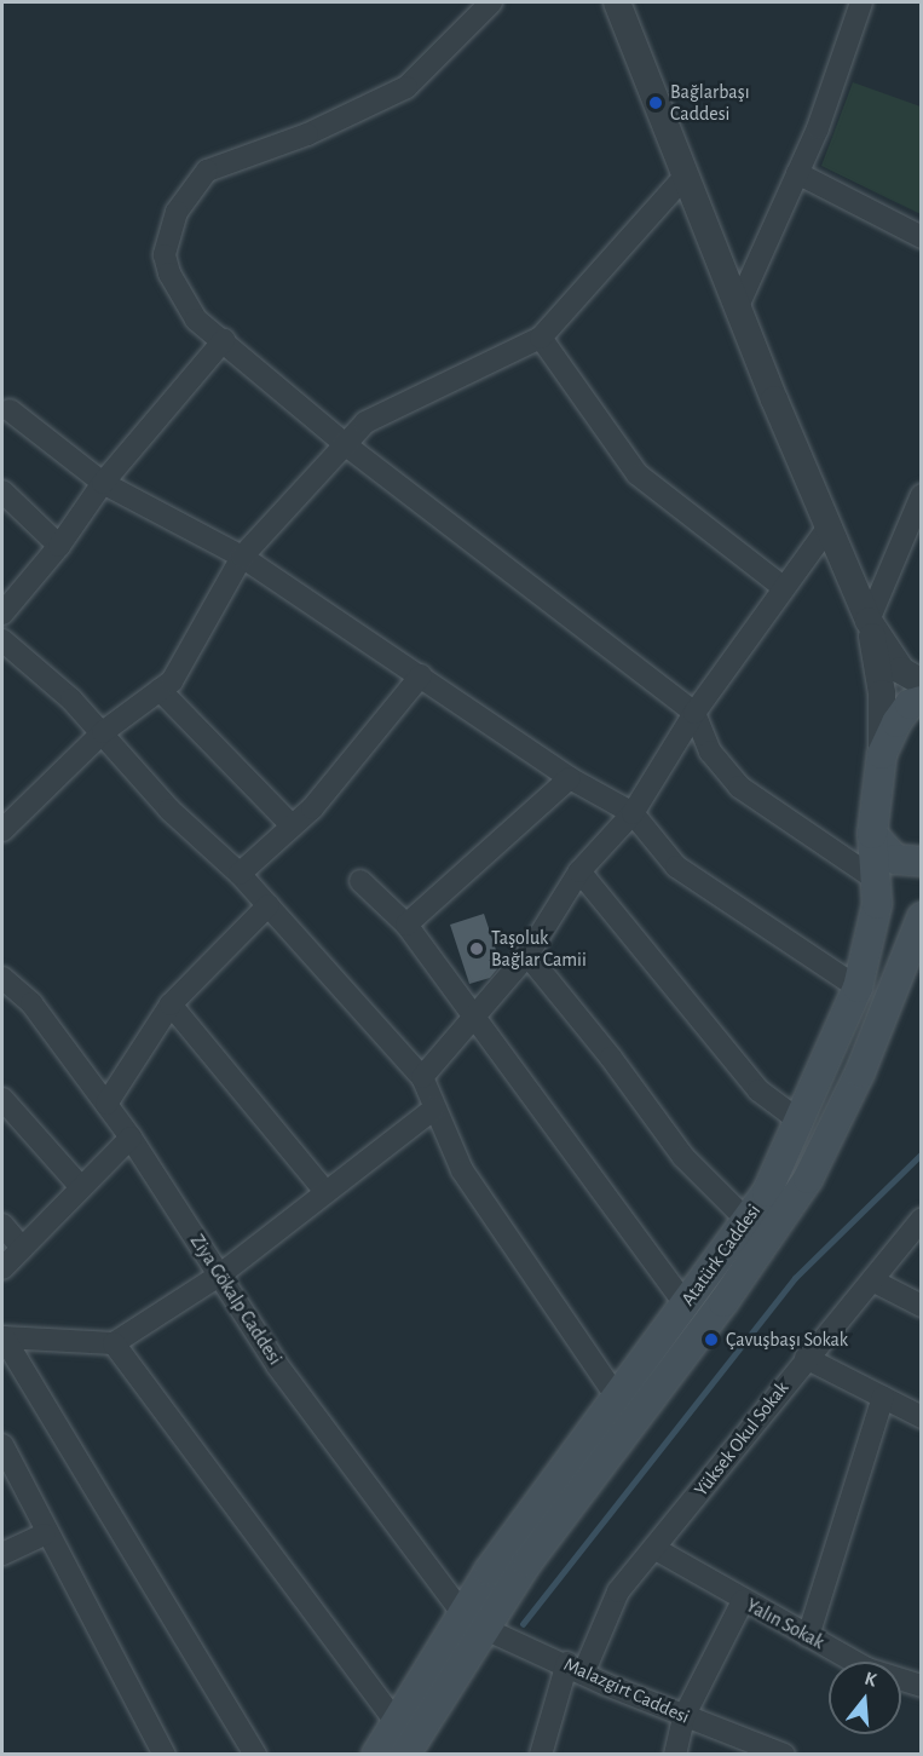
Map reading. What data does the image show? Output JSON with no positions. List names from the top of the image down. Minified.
{"streets":{"main road":["Atatürk Caddesi"],"street":["Ziya Gökalp Caddesi","Yüksek Okul Sokak","Yalın Sokak","Malazgirt Caddesi"]},"crossings":[["Atatürk Caddesi","Ziya Gökalp Caddesi"],["Atatürk Caddesi","Malazgirt Caddesi"],["Ziya Gökalp Caddesi","Malazgirt Caddesi"],["Yüksek Okul Sokak","Yalın Sokak"],["Yüksek Okul Sokak","Malazgirt Caddesi"]],"places":["Bağlarbaşı Caddesi","Taşoluk Bağlar Camii","Çavuşbaşı Sokak"],"north":"top"}
